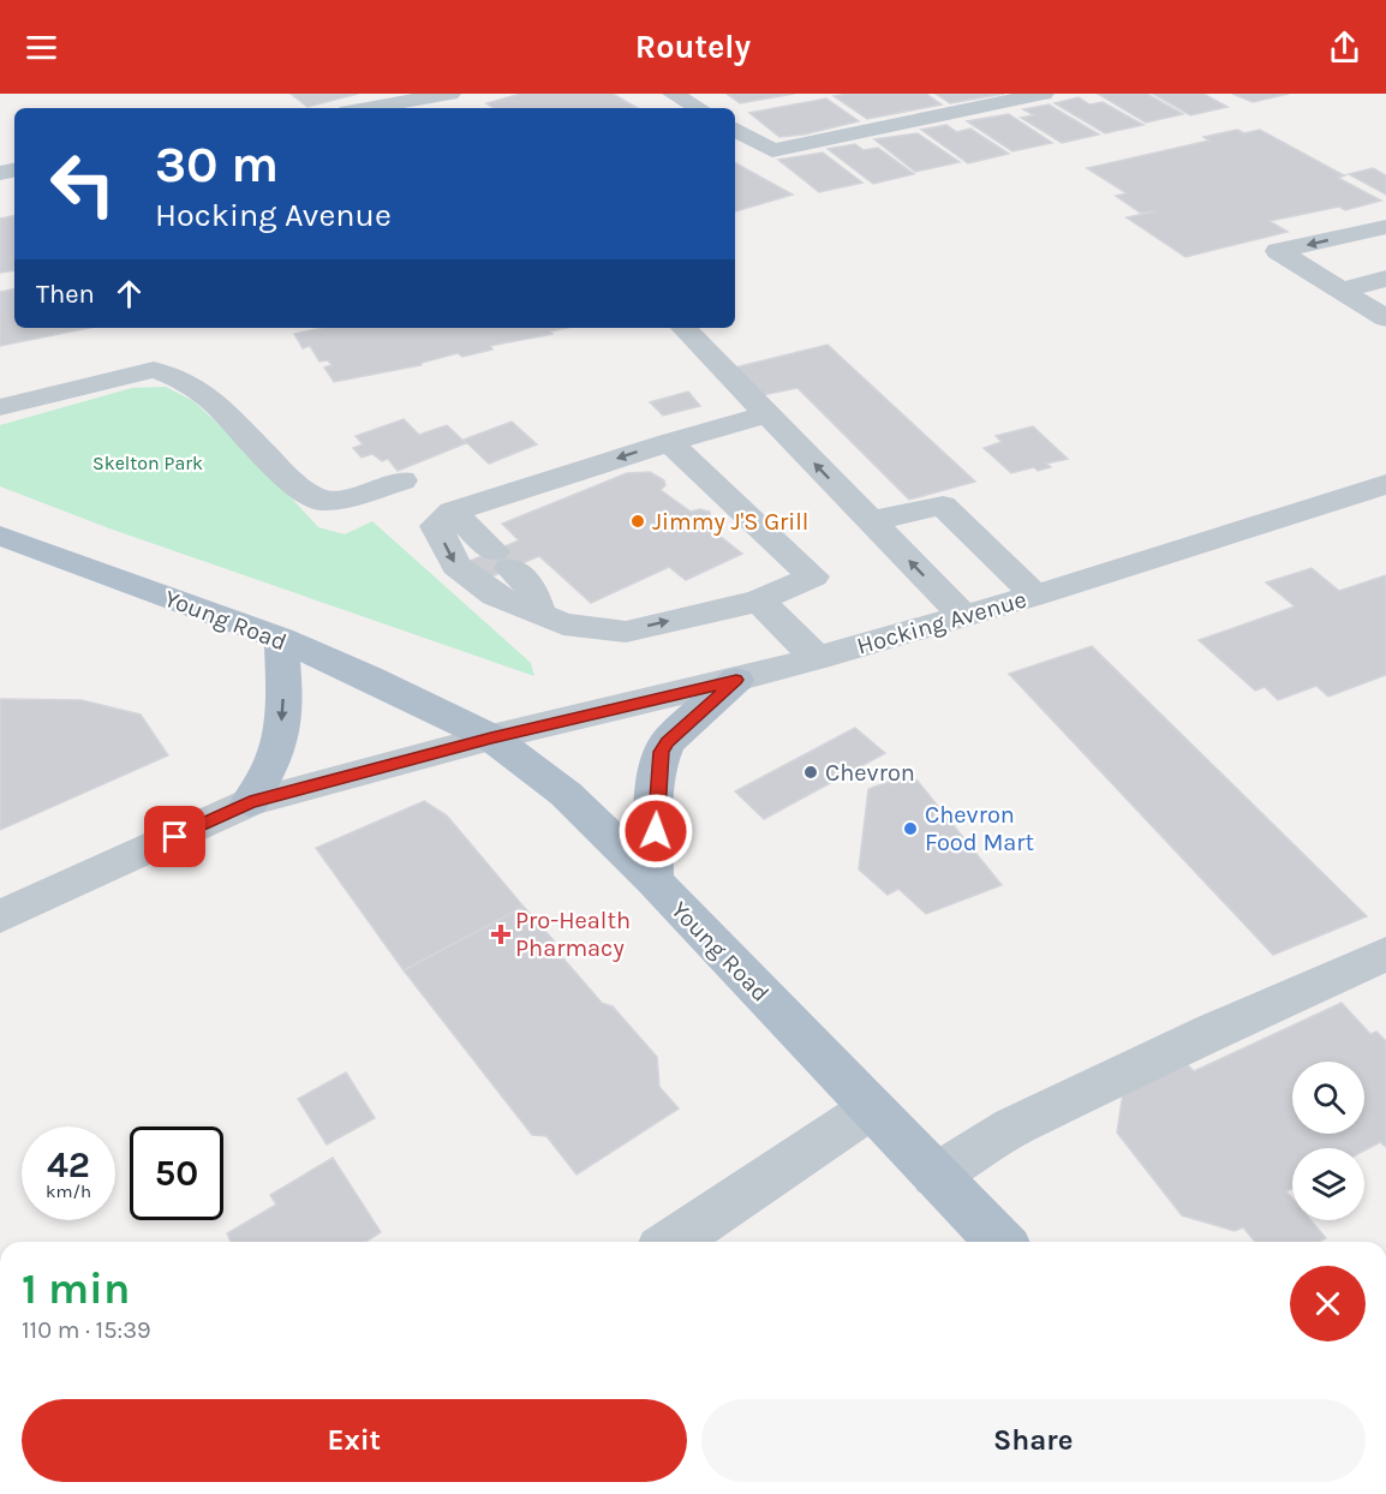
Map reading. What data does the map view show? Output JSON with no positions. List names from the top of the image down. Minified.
{"streets":{"main road":["Young Road"],"street":["Hocking Avenue"]},"crossings":[["Young Road","Hocking Avenue"]],"parks":["Skelton Park"],"places":{"other":["Jimmy J'S Grill","Chevron","Chevron Food Mart"],"health":["Pro-Health Pharmacy"]},"page":{"header":"Routely","turn":["30 m","Hocking Avenue"],"then":"Then","speed":"42 km/h","limit":"50","heading":["1 min","110 m · 15:39"],"buttons":["Exit","Share"]}}
